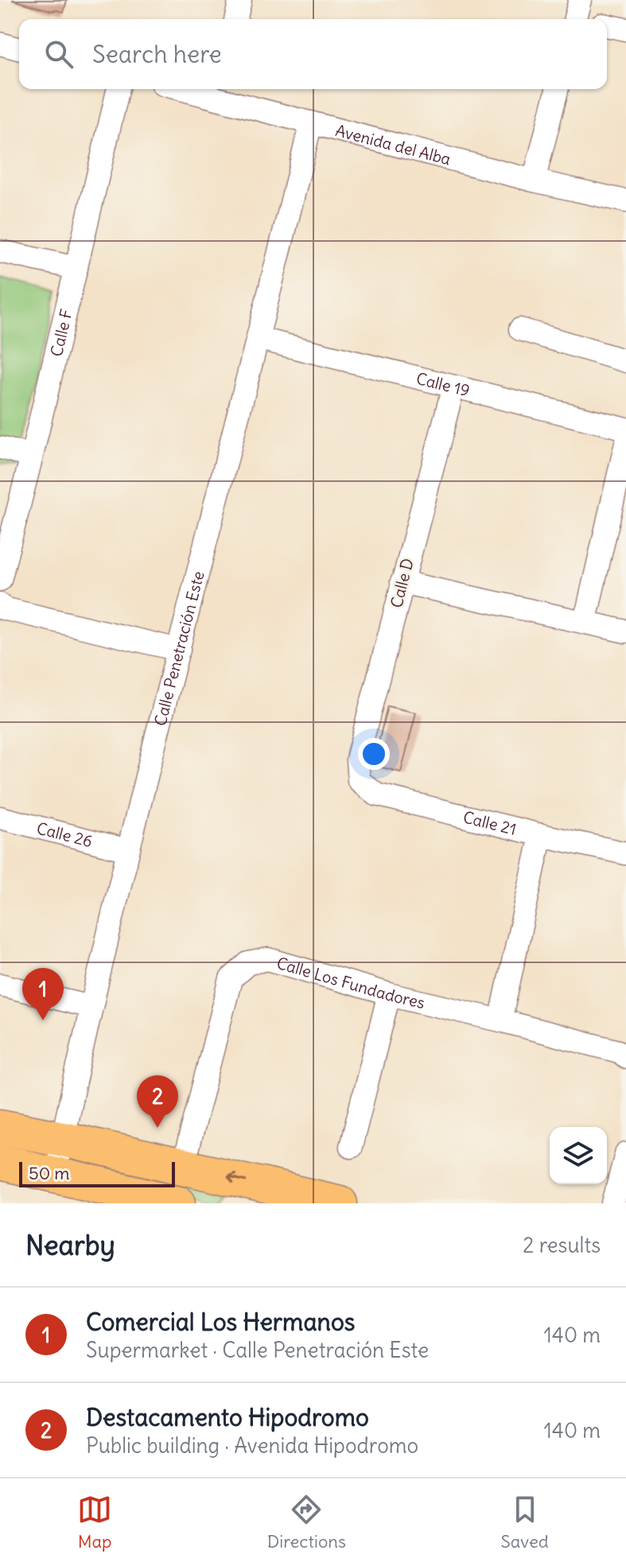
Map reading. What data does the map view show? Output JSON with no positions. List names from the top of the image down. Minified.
{"streets":{"street":["Avenida del Alba","Calle F","Calle 19","Calle D","Calle Penetración Este","Calle 21","Calle 26","Calle Los Fundadores"]},"crossings":[["Avenida del Alba","Calle Penetración Este"],["Calle 19","Calle D"],["Calle 19","Calle Penetración Este"],["Calle D","Calle 21"],["Calle Penetración Este","Calle 26"]],"scale_bar":"50 m","page":{"search":"Search here","pins":["1","2"],"scale":"50 m","heading":["Nearby","2 results"],"list":[{"mark":"1","name":"Comercial Los Hermanos","note":"Supermarket · Calle Penetración Este","value":"140 m"},{"mark":"2","name":"Destacamento Hipodromo","note":"Public building · Avenida Hipodromo","value":"140 m"}],"nav":["Map","Directions","Saved"]}}
